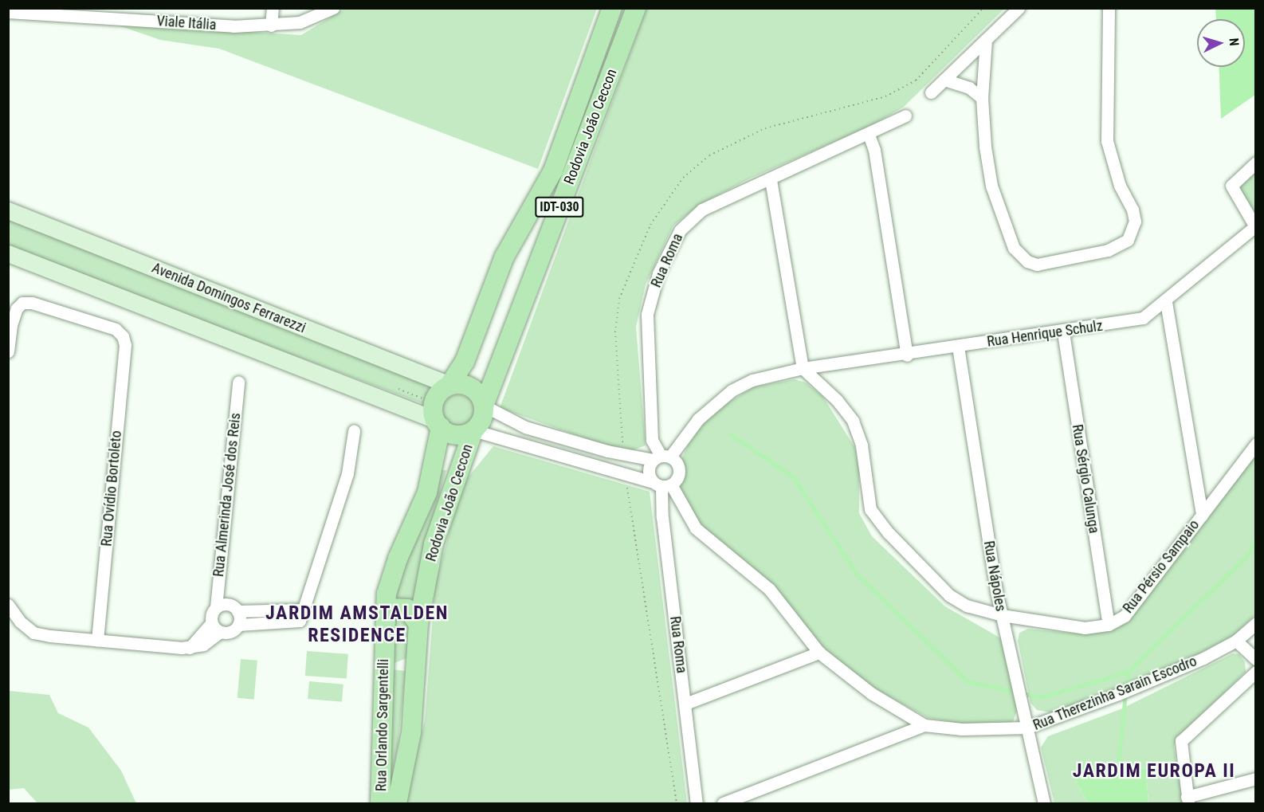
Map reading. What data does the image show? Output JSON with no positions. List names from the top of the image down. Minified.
{"streets":{"main road":["Rodovia João Ceccon","IDT-030","Avenida Domingos Ferrarezzi","Rua Orlando Sargentelli"],"street":["Viale Itália","Rua Roma","Rua Henrique Schulz","Rua Sérgio Calunga","Rua Ovídio Bortoleto","Rua Almerinda José dos Reis","Rua Pérsio Sampaio","Rua Nápoles","Rua Therezinha Sarain Escodro"]},"crossings":[["Rodovia João Ceccon","Avenida Domingos Ferrarezzi"],["Rodovia João Ceccon","Rua Orlando Sargentelli"],["Rua Roma","Rua Therezinha Sarain Escodro"],["Avenida Domingos Ferrarezzi","Rua Orlando Sargentelli"],["Rua Henrique Schulz","Rua Sérgio Calunga"],["Rua Henrique Schulz","Rua Pérsio Sampaio"],["Rua Henrique Schulz","Rua Nápoles"],["Rua Sérgio Calunga","Rua Pérsio Sampaio"],["Rua Pérsio Sampaio","Rua Nápoles"],["Rua Nápoles","Rua Therezinha Sarain Escodro"]],"districts":["JARDIM AMSTALDEN RESIDENCE","JARDIM EUROPA II"],"north":"right"}
